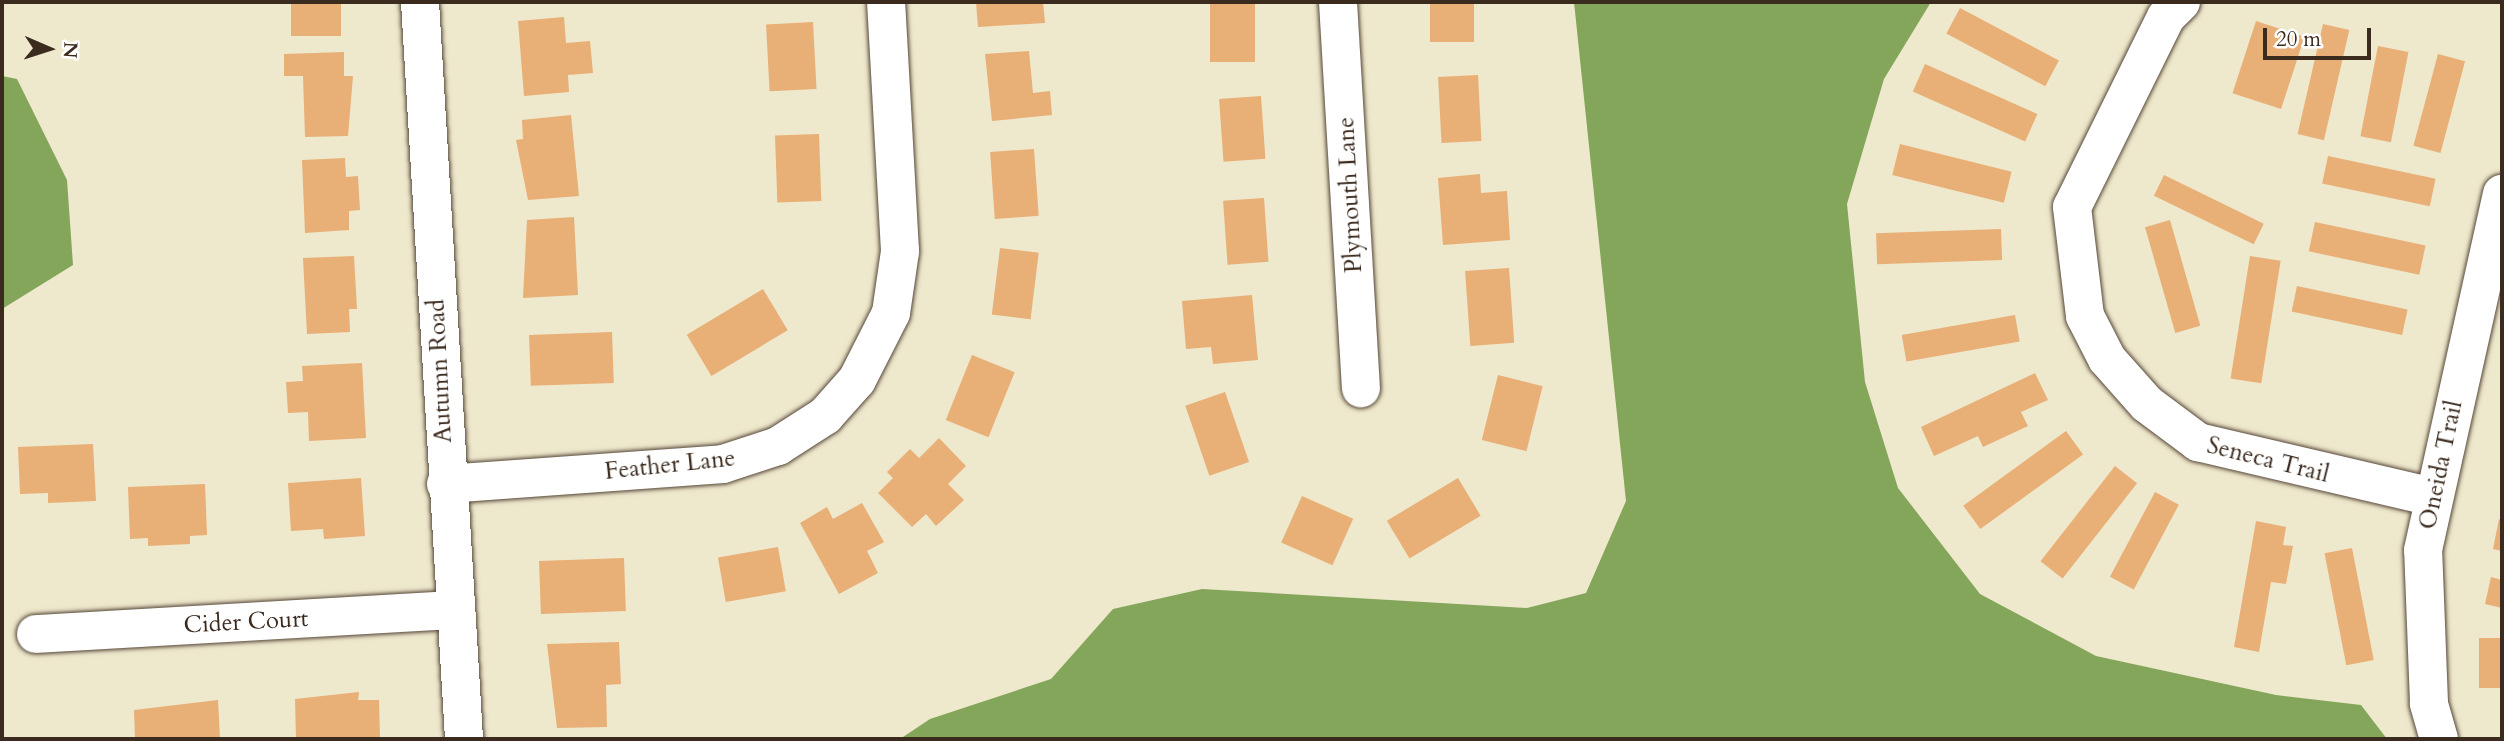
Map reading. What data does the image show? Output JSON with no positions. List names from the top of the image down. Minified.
{"streets":{"street":["Plymouth Lane","Autumn Road","Seneca Trail","Feather Lane","Oneida Trail","Cider Court"]},"crossings":[["Autumn Road","Feather Lane"],["Autumn Road","Cider Court"],["Seneca Trail","Oneida Trail"]],"scale_bar":"20 m","north":"right"}
